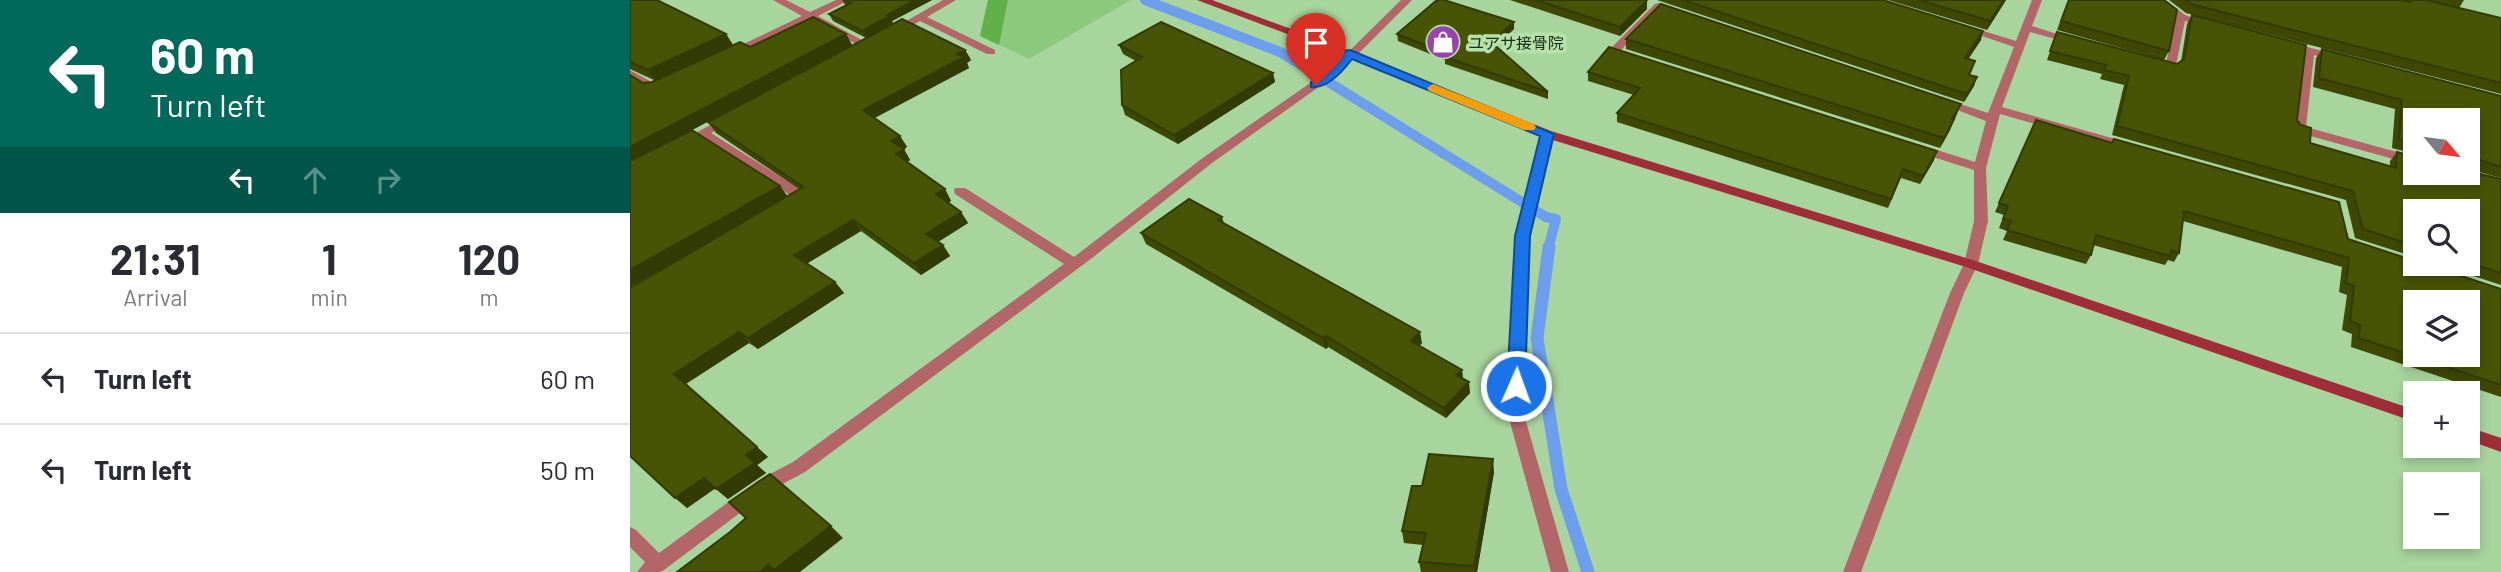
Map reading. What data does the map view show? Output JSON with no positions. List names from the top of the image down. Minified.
{"places":{"shop":["ユアサ接骨院"]},"north":"bottom right","page":{"turn":["60 m","Turn left"],"map_buttons":["+","−"],"eta":["21:31","Arrival","1","min","120","m"],"list":[{"name":"Turn left","value":"60 m"},{"name":"Turn left","value":"50 m"}]}}
